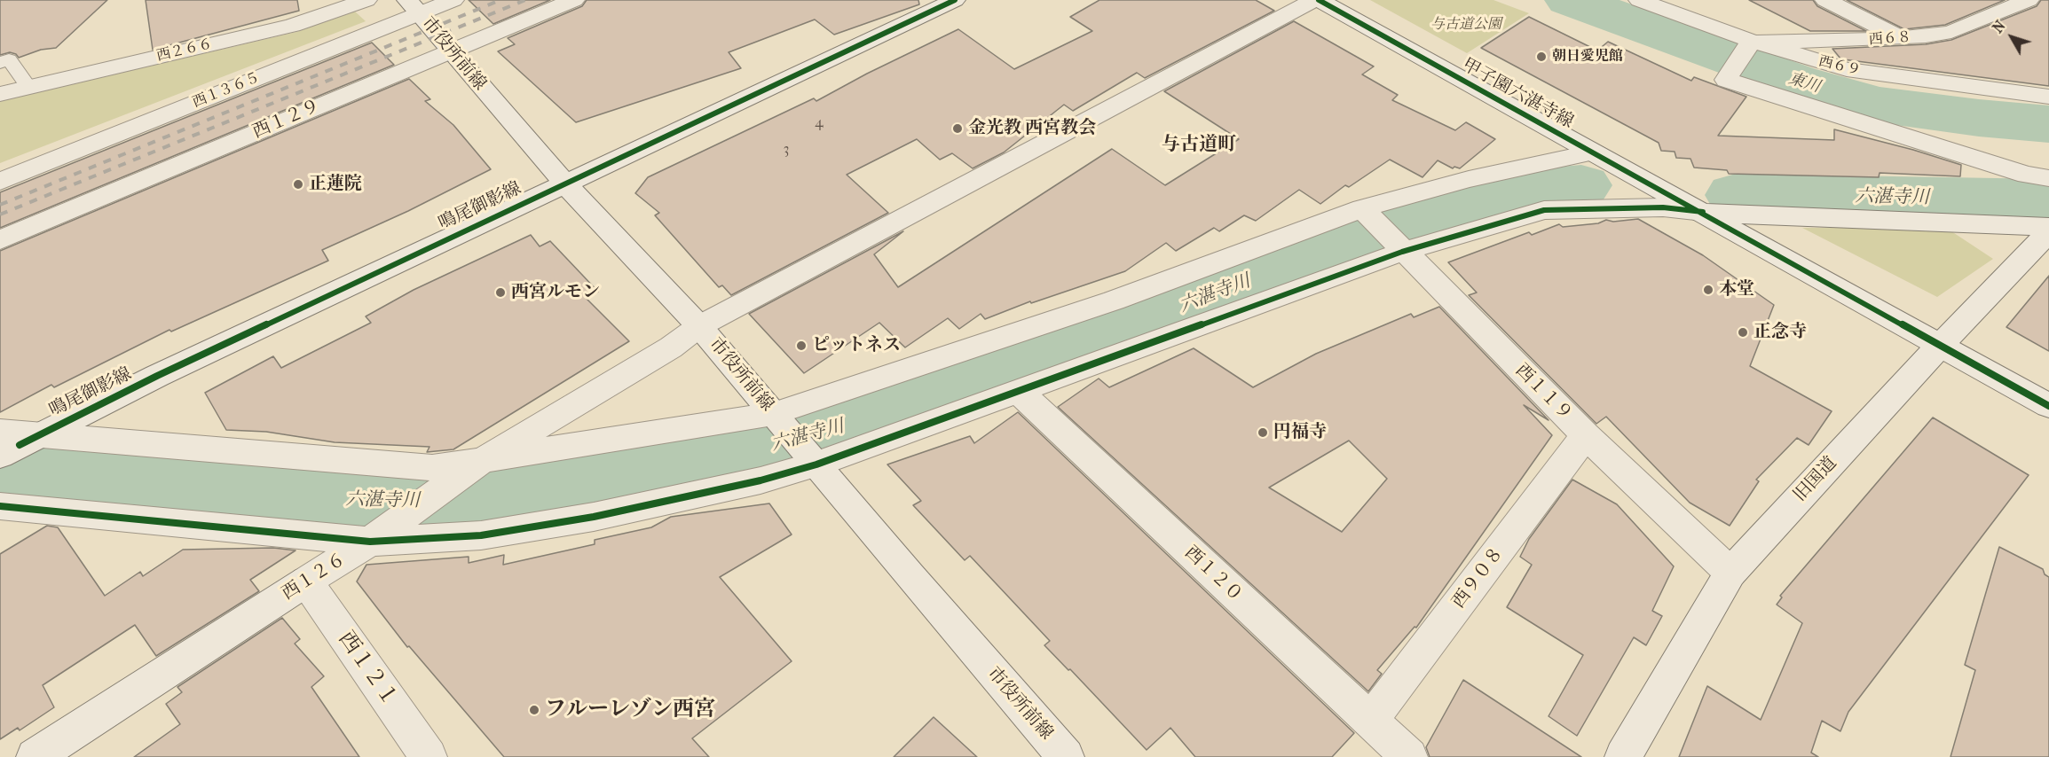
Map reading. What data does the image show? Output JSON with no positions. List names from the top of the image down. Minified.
{"streets":{"street":["西６８","西２６６","市役所前線","西６９","西１３６５","甲子園六湛寺線","西１２９","鳴尾御影線","西１１９","旧国道","西１２０","西１２６","西９０８","西１２１"]},"crossings":[["西６８","西６９"],["市役所前線","西１３６５"],["市役所前線","西１２９"],["市役所前線","鳴尾御影線"],["市役所前線","西１２６"],["西１１９","旧国道"],["西１１９","西９０８"],["西１２０","西９０８"],["西１２６","西１２１"]],"districts":["与古道町"],"water":["東川","六湛寺川"],"parks":["与古道公園"],"places":["朝日愛児館","金光教 西宮教会","正蓮院","本堂","西宮ルモン","正念寺","ピットネス","円福寺","フルーレゾン西宮"],"house_numbers":["4","3"],"north":"top left"}
